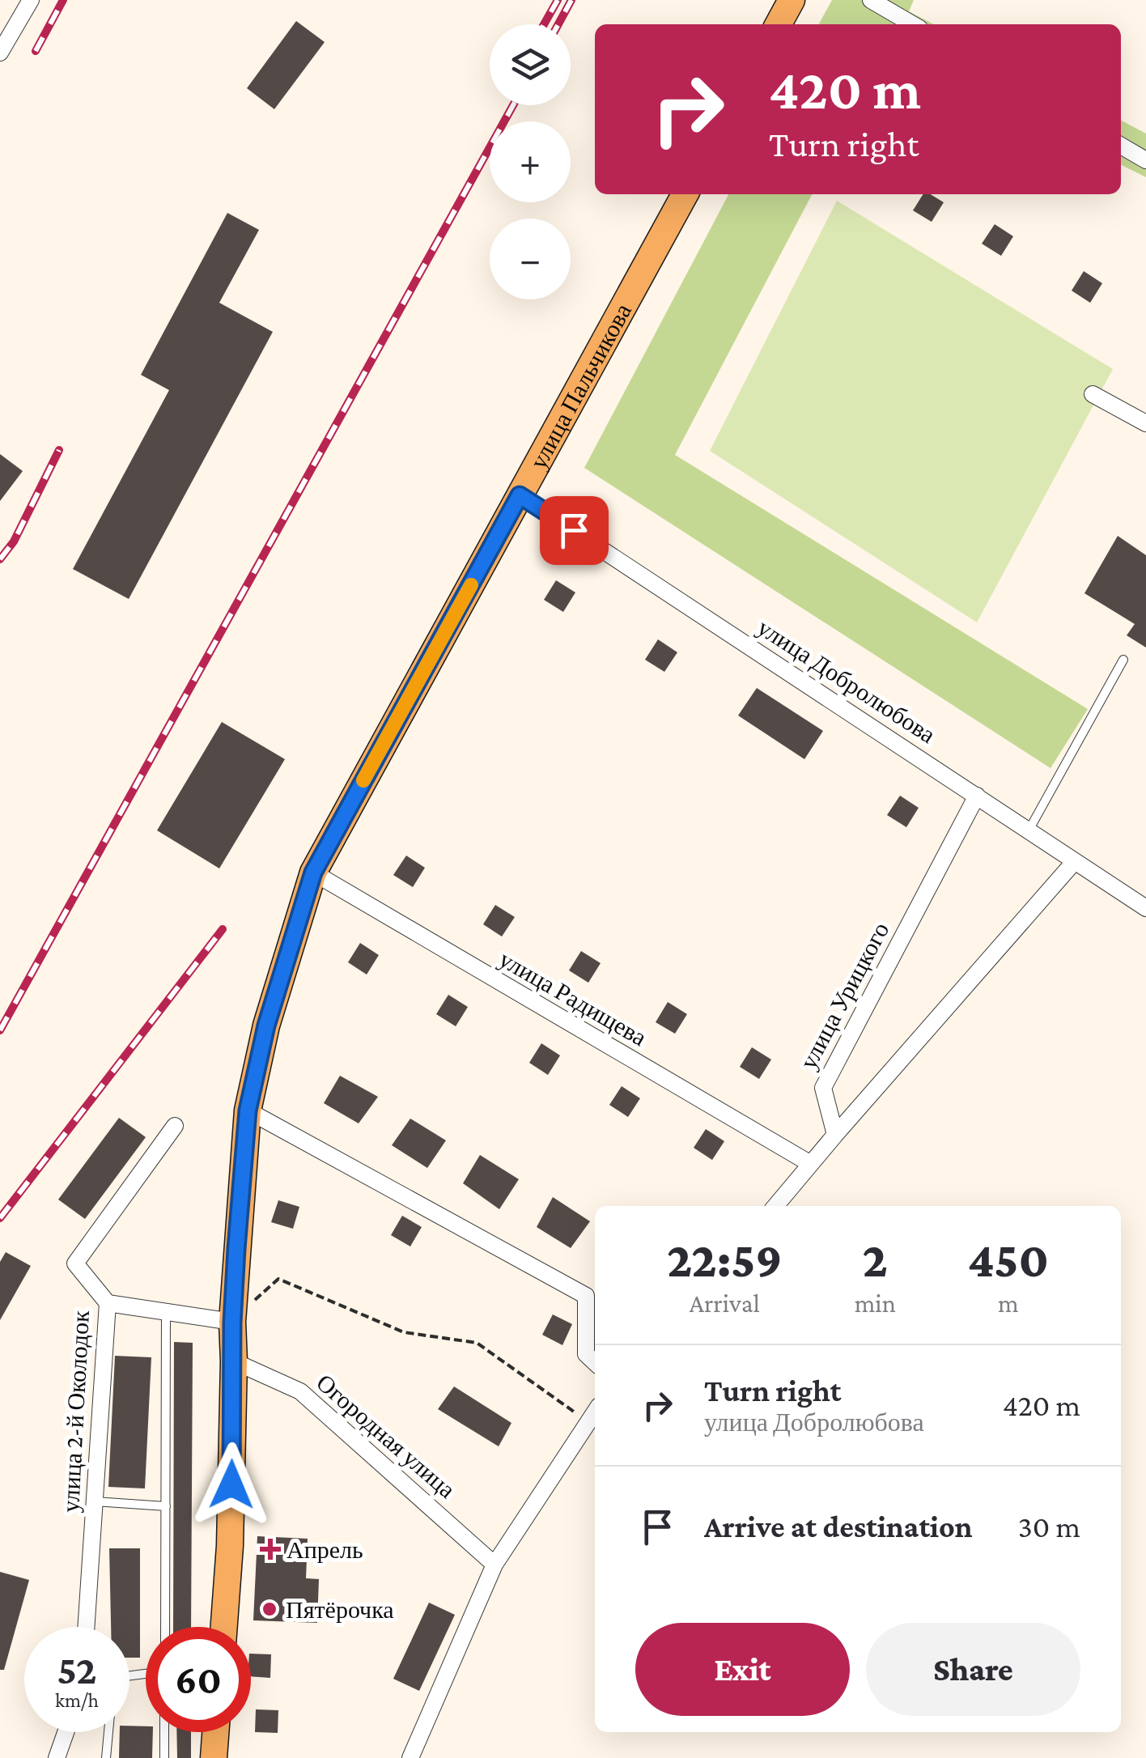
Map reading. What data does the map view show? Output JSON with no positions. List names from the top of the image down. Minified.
{"streets":{"main road":["улица Пальчикова"],"street":["улица Добролюбова","улица Урицкого","улица Радищева","улица 2-й Околодок","Огородная улица"]},"crossings":[["улица Пальчикова","улица Добролюбова"],["улица Пальчикова","улица Радищева"],["улица Пальчикова","Огородная улица"],["улица Добролюбова","улица Урицкого"]],"places":{"health":["Апрель"],"other":["Пятёрочка"]},"page":{"map_buttons":["+","−"],"turn":["420 m","Turn right"],"eta":["22:59","Arrival","2","min","450","m"],"list":[{"name":"Turn right","note":"улица Добролюбова","value":"420 m"},{"name":"Arrive at destination","value":"30 m"}],"buttons":["Exit","Share"],"speed":"52 km/h","limit":"60"}}
